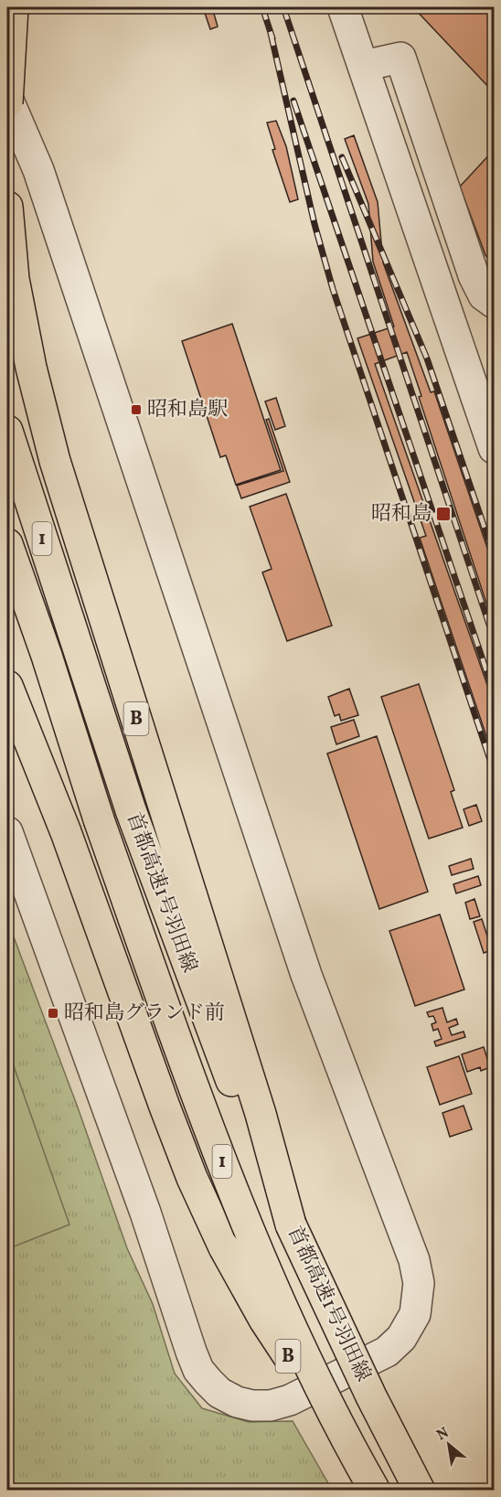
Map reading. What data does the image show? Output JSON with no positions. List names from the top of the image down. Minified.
{"streets":{"highway":["1","B","首都高速1号羽田線"]},"crossings":[["B","首都高速1号羽田線"]],"places":{"transit":["昭和島駅","昭和島","昭和島グランド前"]},"north":"top left"}
